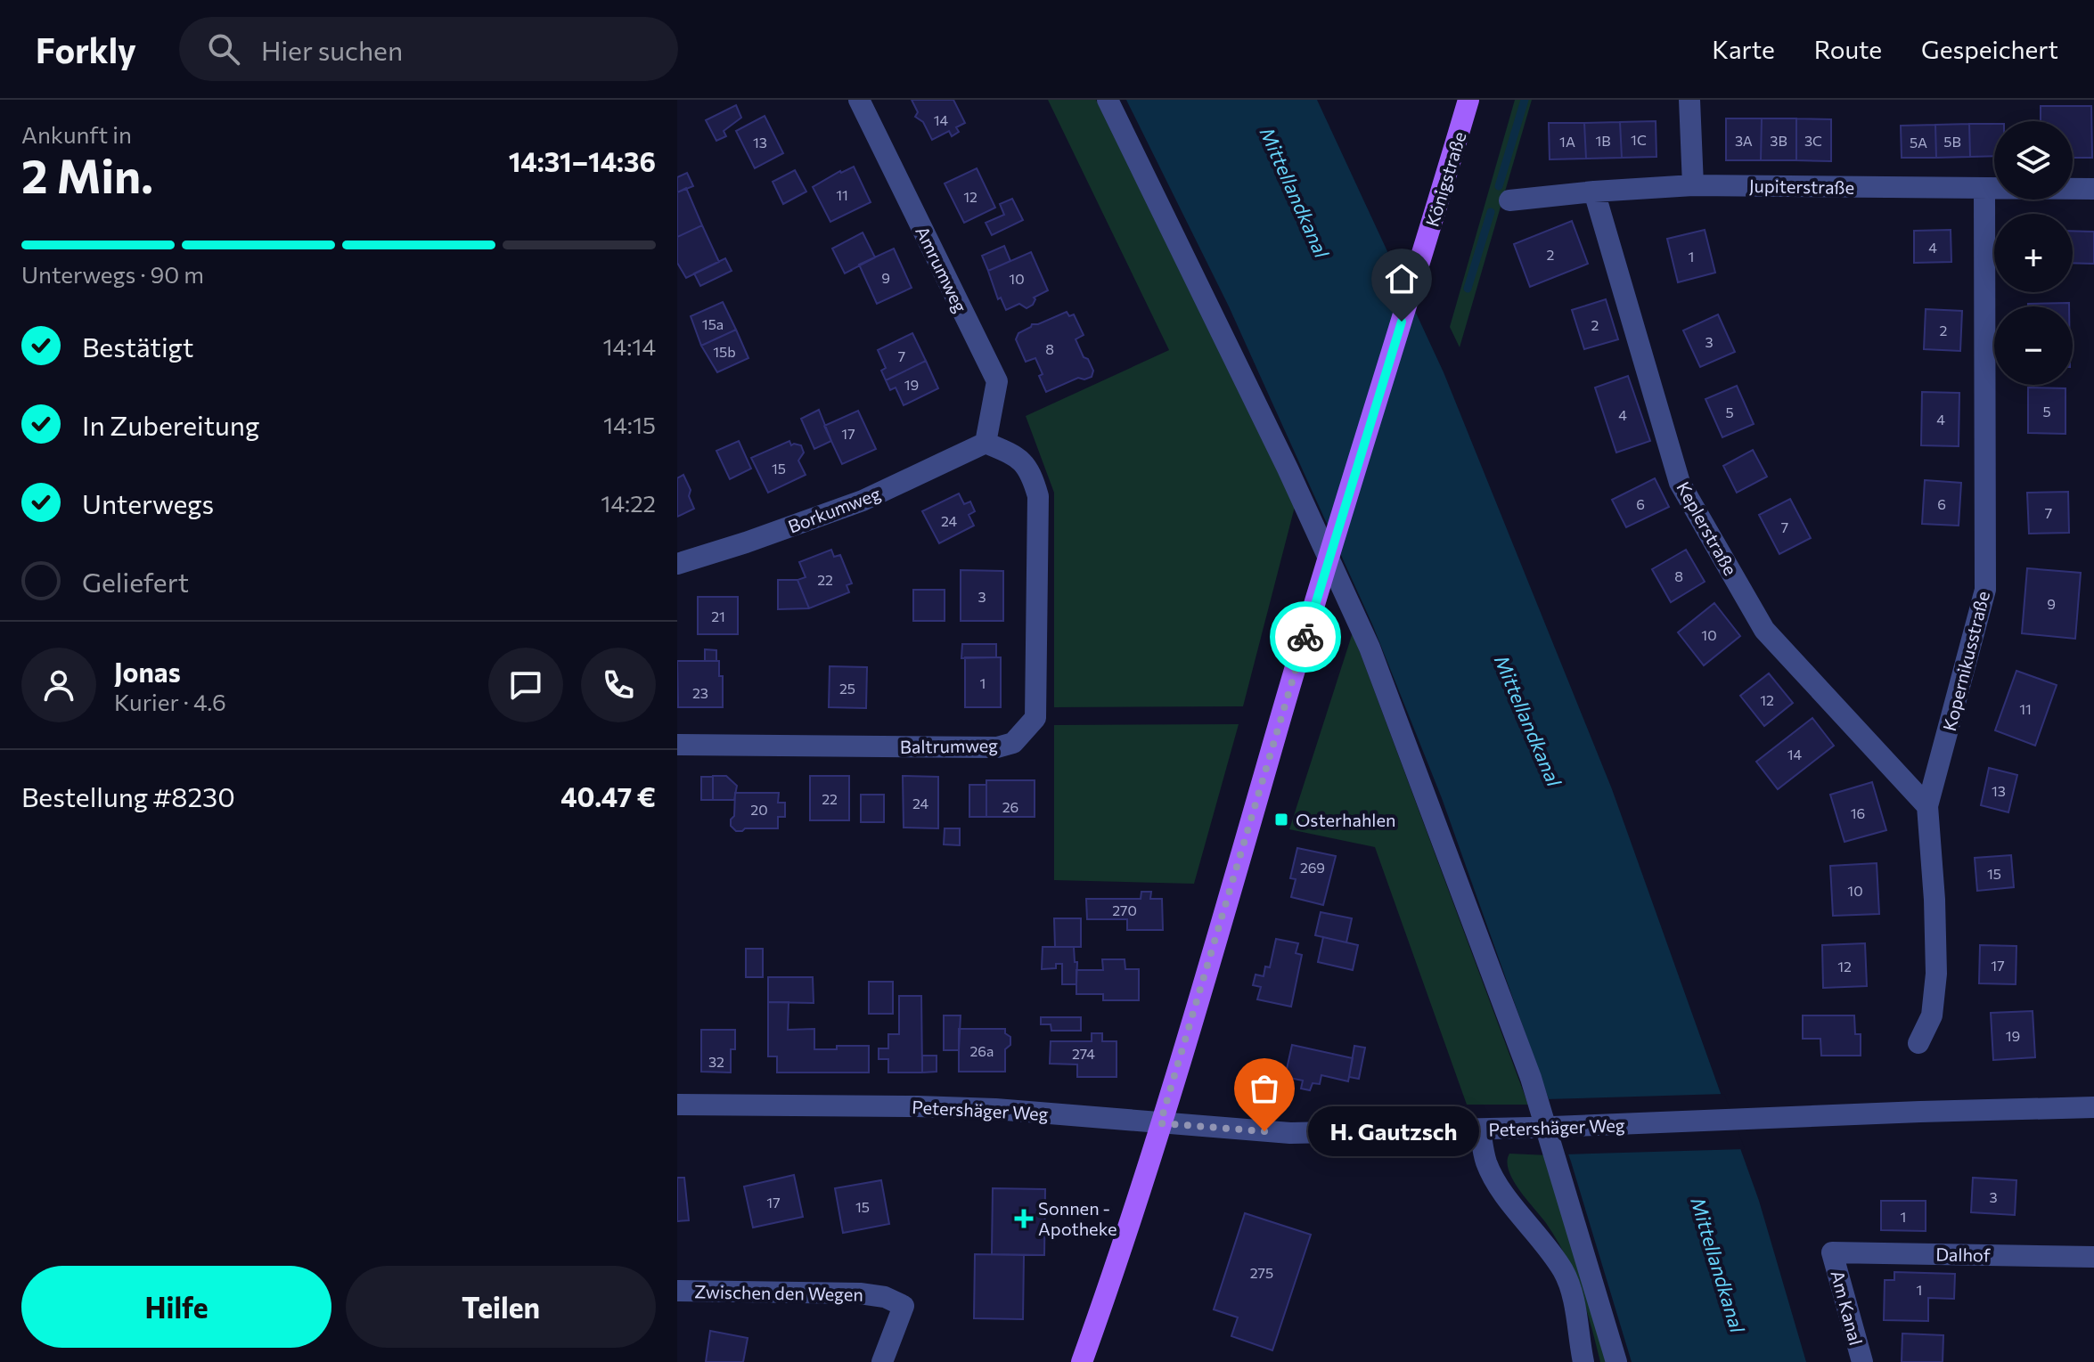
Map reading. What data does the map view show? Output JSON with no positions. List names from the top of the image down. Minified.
{"streets":{"main road":["Königstraße"],"street":["Jupiterstraße","Amrumweg","Borkumweg","Keplerstraße","Kopernikusstraße","Baltrumweg","Petershäger Weg","Dalhof","Zwischen den Wegen","Am Kanal"]},"crossings":[["Königstraße","Petershäger Weg"],["Jupiterstraße","Keplerstraße"],["Jupiterstraße","Kopernikusstraße"],["Amrumweg","Borkumweg"],["Amrumweg","Baltrumweg"],["Borkumweg","Baltrumweg"],["Keplerstraße","Kopernikusstraße"],["Dalhof","Am Kanal"]],"water":["Mittellandkanal"],"places":{"transit":["Osterhahlen"],"other":["H. Gautzsch"],"health":["Sonnen - Apotheke"]},"house_numbers":["14","1C","1B","3A","3B","3C","1A","5B","13","5A","11","12","4","2","1","9","10","15a","2","2","3","8","15b","7","19","5","5","4","4","17","15","6","6","7","24","7","8","22","3","9","21","10","1","25","23","12","11","14","13","22","24","26","20","16","269","15","10","270","17","12","19","26a","274","32","3","17","15","1","275","1"],"page":{"header":"Forkly","search":"Hier suchen","nav":["Karte","Route","Gespeichert"],"heading":["2 Min.","Ankunft in","14:31–14:36"],"panel":["Jonas","Kurier · 4.6","Bestellung #8230","40.47 €"],"map_buttons":["+","−"],"bar":"Unterwegs · 90 m","list":[["Bestätigt","14:14"],["In Zubereitung","14:15"],["Unterwegs","14:22"],"Geliefert"],"bubble":"H. Gautzsch","buttons":["Hilfe","Teilen"]}}
